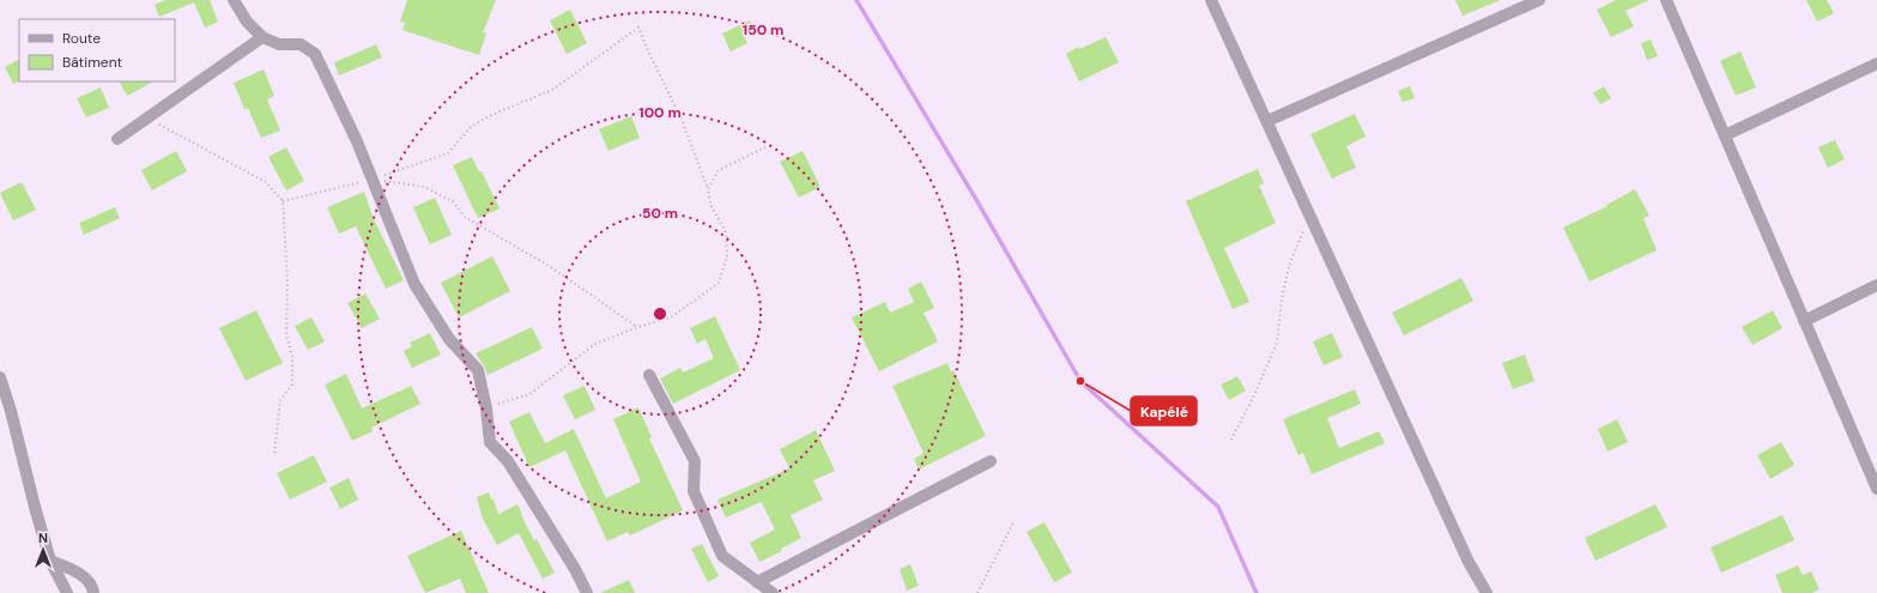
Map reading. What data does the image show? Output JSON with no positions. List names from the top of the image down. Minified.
{"places":["Kapélé"],"legend":["Route","Bâtiment"],"north":"top","rings":["150 m","100 m","50 m"]}
